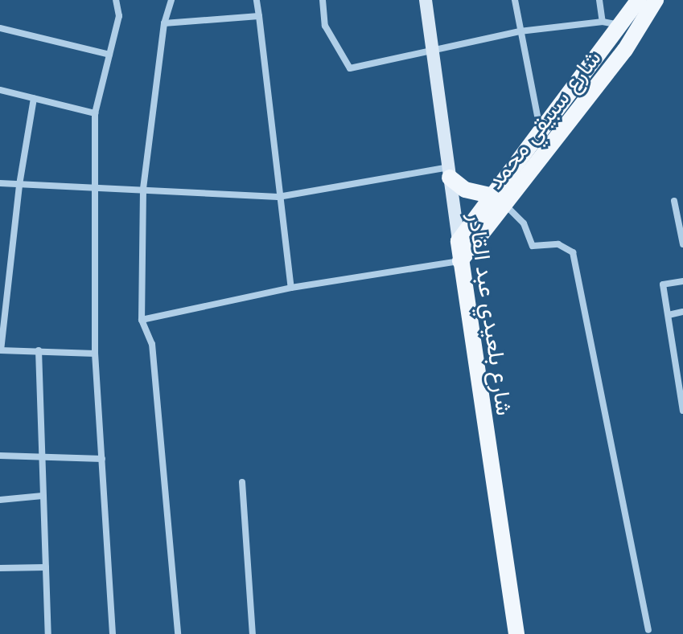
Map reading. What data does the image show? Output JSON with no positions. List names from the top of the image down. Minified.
{"streets":{"main road":["شارع سبيقي محمد","شارع بلعيدي عبد القادر"]},"crossings":[["شارع سبيقي محمد","شارع بلعيدي عبد القادر"]]}
